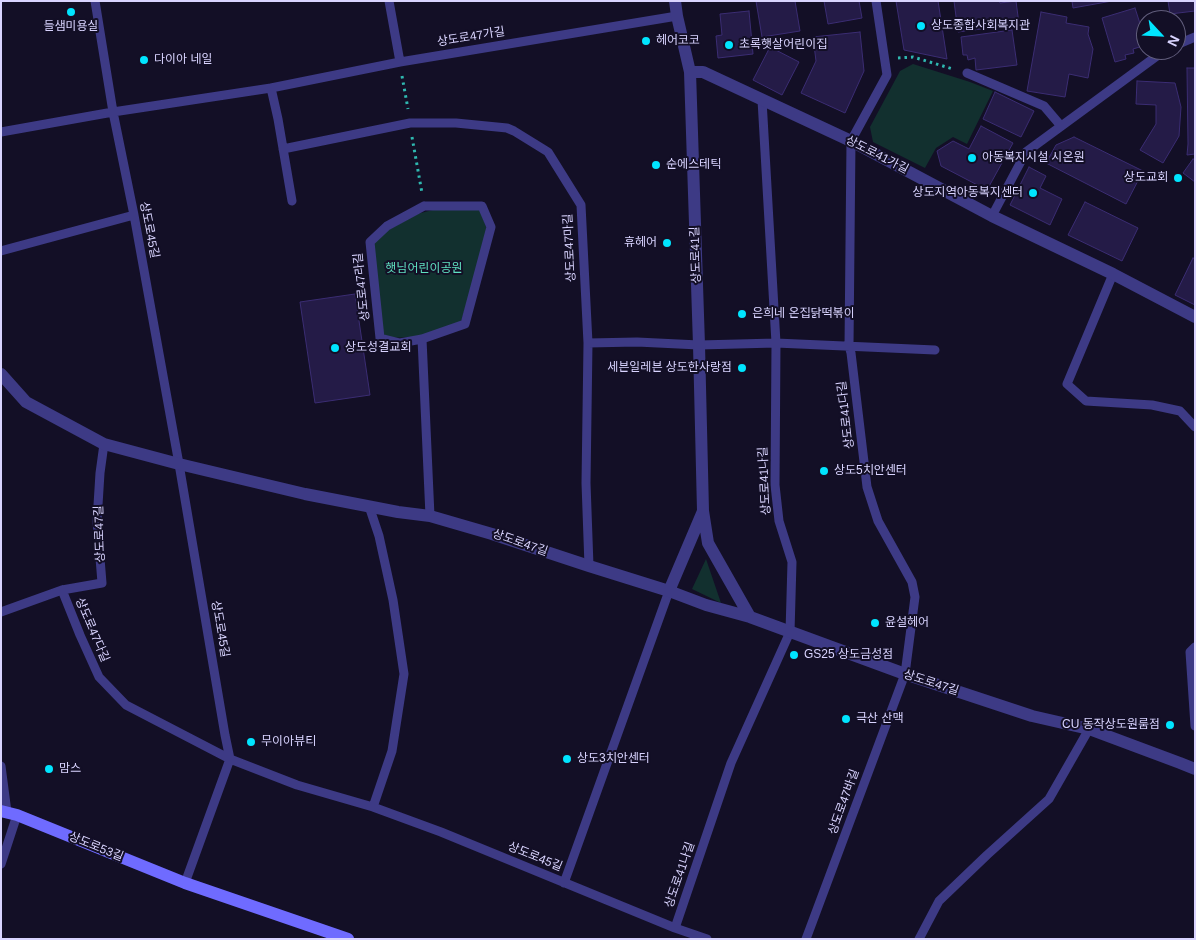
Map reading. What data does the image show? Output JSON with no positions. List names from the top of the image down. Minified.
{"streets":{"street":["상도로41가길","상도로41길","상도로47길","상도로53길"],"lane":["상도로47가길","상도로45길","상도로47마길","상도로47라길","상도로41다길","상도로41나길","상도로47다길","상도로47바길"]},"crossings":[["상도로47가길","상도로45길"],["상도로47가길","상도로41길"],["상도로41가길","상도로41길"],["상도로41가길","상도로41다길"],["상도로41가길","상도로41나길"],["상도로45길","상도로41나길"],["상도로45길","상도로47길"],["상도로45길","상도로47다길"],["상도로47마길","상도로47길"],["상도로41길","상도로47길"],["상도로41다길","상도로47길"],["상도로41다길","상도로47바길"],["상도로41나길","상도로47길"],["상도로47길","상도로47다길"],["상도로47길","상도로47바길"]],"parks":["햇님어린이공원"],"places":["들샘미용실","상도종합사회복지관","헤어코코","초록햇살어린이집","다이아 네일","아동복지시설 시온원","순에스테틱","상도교회","상도지역아동복지센터","휴헤어","은희네 온집닭떡볶이","상도성결교회","세븐일레븐 상도한사랑점","상도5치안센터","윤설헤어","GS25 상도금성점","극산 산맥","CU 동작상도원룸점","무이아뷰티","상도3치안센터","맘스"],"north":"bottom right"}
